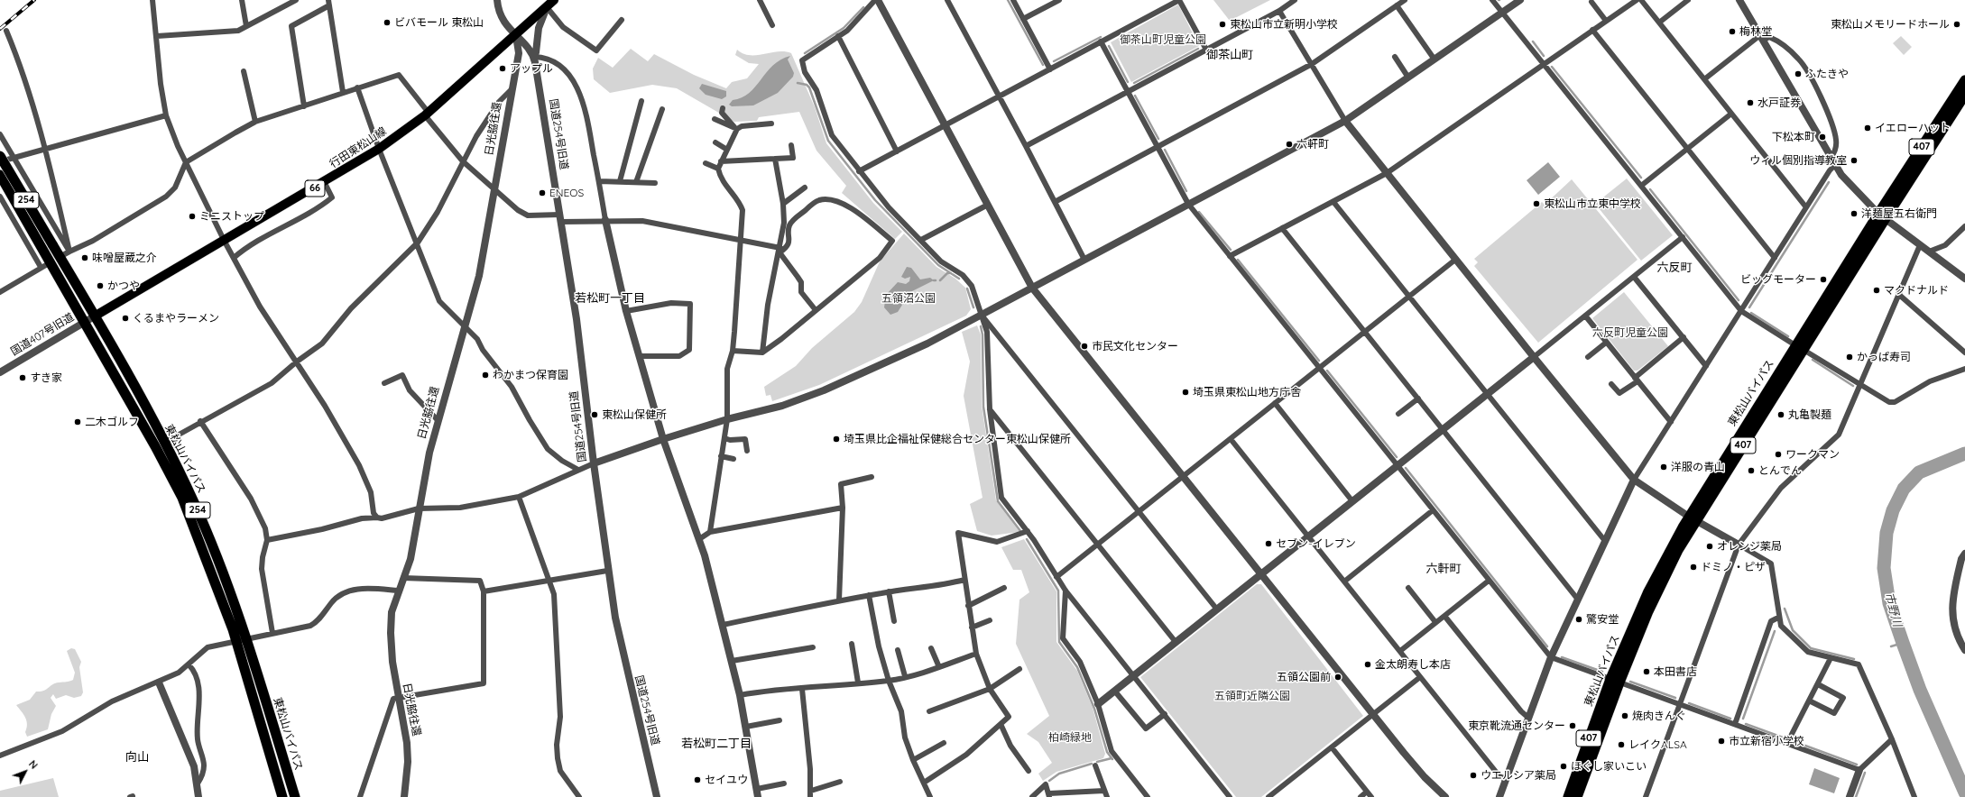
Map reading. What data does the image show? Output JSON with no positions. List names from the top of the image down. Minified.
{"streets":{"highway":["407","254","東松山バイパス"],"main road":["行田東松山線","66"],"street":["日光脇往還","国道254号旧道","国道407号旧道"]},"crossings":[["日光脇往還","行田東松山線"],["行田東松山線","国道407号旧道"],["行田東松山線","東松山バイパス"],["国道407号旧道","東松山バイパス"]],"districts":["御茶山町","六反町","若松町一丁目","六軒町","若松町二丁目","向山"],"water":["市野川"],"parks":["御茶山町児童公園","五領沼公園","六反町児童公園","五領町近隣公園","柏崎緑地"],"places":["ビバモール 東松山","東松山市立新明小学校","東松山メモリードホール","梅林堂","アップル","ふたきや","水戸証券","イエローハット","下松本町","六軒町","ウィル個別指導教室","ENEOS","東松山市立東中学校","洋麺屋五右衛門","ミニストップ","味噌屋蔵之介","ビッグモーター","かつや","マクドナルド","くるまやラーメン","市民文化センター","かっぱ寿司","わかまつ保育園","すき家","埼玉県東松山地方庁舎","東松山保健所","丸亀製麺","二木ゴルフ","埼玉県比企福祉保健総合センター東松山保健所","ワークマン","洋服の青山","とんでん","セブン-イレブン","オレンジ薬局","ドミノ・ピザ","驚安堂","金太朗寿し本店","本田書店","五領公園前","焼肉きんぐ","東京靴流通センター","市立新宿小学校","レイクALSA","ほぐし家いこい","ウエルシア薬局","セイユウ"],"north":"top right"}
